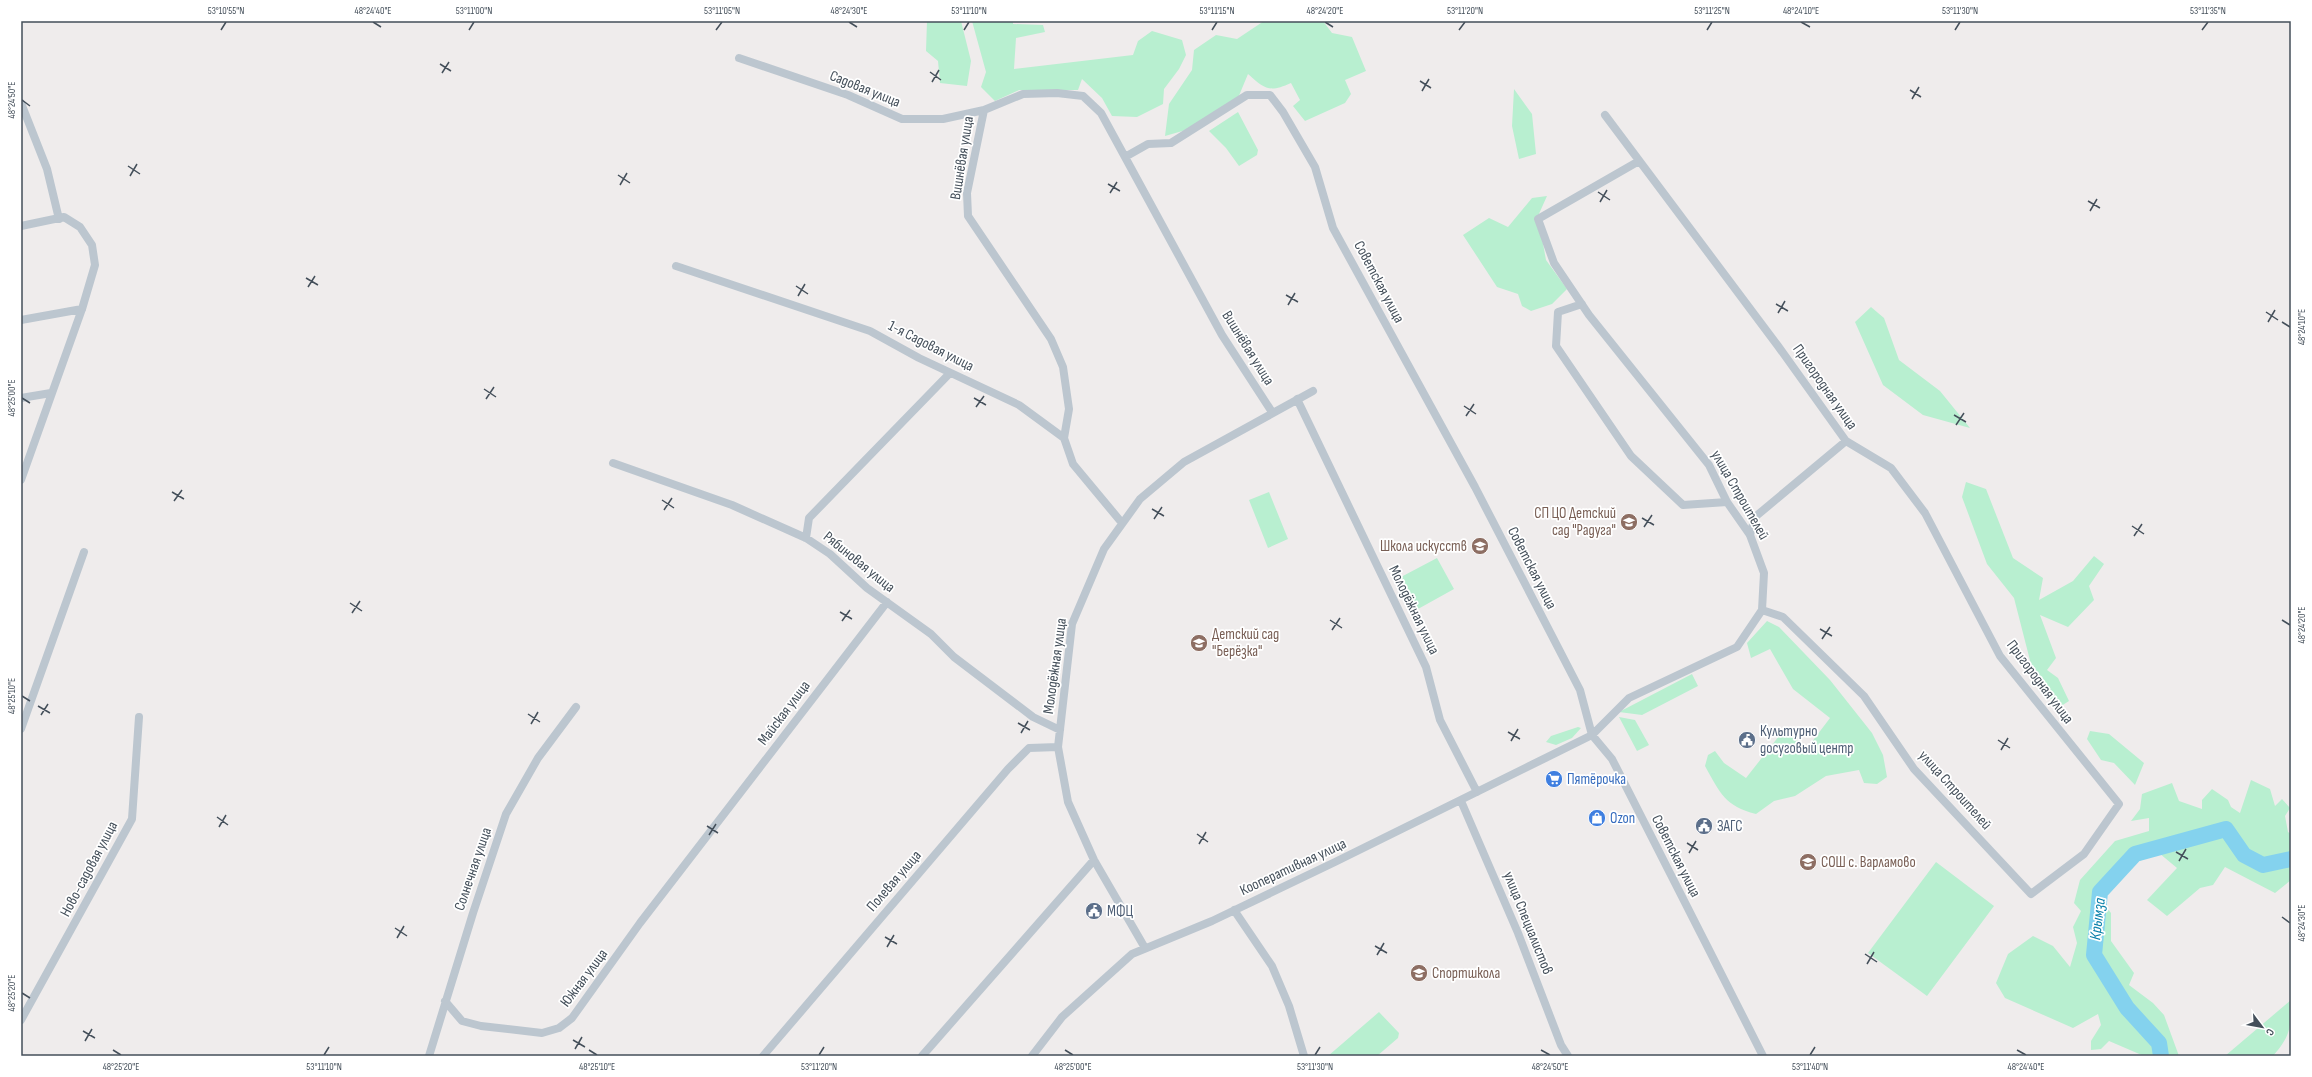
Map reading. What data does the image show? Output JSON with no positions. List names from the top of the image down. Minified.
{"streets":{"street":["Садовая улица","Вишнёвая улица","Советская улица","1-я Садовая улица","Пригородная улица","улица Строителей","Рябиновая улица","Молодёжная улица","Майская улица","Кооперативная улица","Ново-садовая улица","Солнечная улица","Полевая улица","улица Специалистов","Южная улица"]},"crossings":[["Садовая улица","Вишнёвая улица"],["Вишнёвая улица","Советская улица"],["Вишнёвая улица","1-я Садовая улица"],["Вишнёвая улица","Молодёжная улица"],["Советская улица","Кооперативная улица"],["Пригородная улица","улица Строителей"],["улица Строителей","Кооперативная улица"],["Рябиновая улица","Молодёжная улица"],["Рябиновая улица","Майская улица"],["Молодёжная улица","Кооперативная улица"],["Молодёжная улица","Полевая улица"],["Майская улица","Южная улица"],["Кооперативная улица","улица Специалистов"],["Солнечная улица","Южная улица"]],"water":["Крымза"],"places":{"school or university":["СП ЦО Детский сад \"Радуга\"","Школа искусств","Детский сад \"Берёзка\"","СОШ с. Варламово","Спортшкола"],"public building":["Культурно досуговый центр","ЗАГС","МФЦ"],"supermarket":["Пятёрочка"],"shop":["Ozon"]},"north":"bottom right","coordinates":["53°10'55\"N","48°24'40\"E","53°11'00\"N","53°11'05\"N","48°24'30\"E","53°11'10\"N","53°11'15\"N","48°24'20\"E","53°11'20\"N","53°11'25\"N","48°24'10\"E","53°11'30\"N","53°11'35\"N","48°24'50\"E","48°25'00\"E","48°25'10\"E","48°25'20\"E","53°11'40\"N"]}
